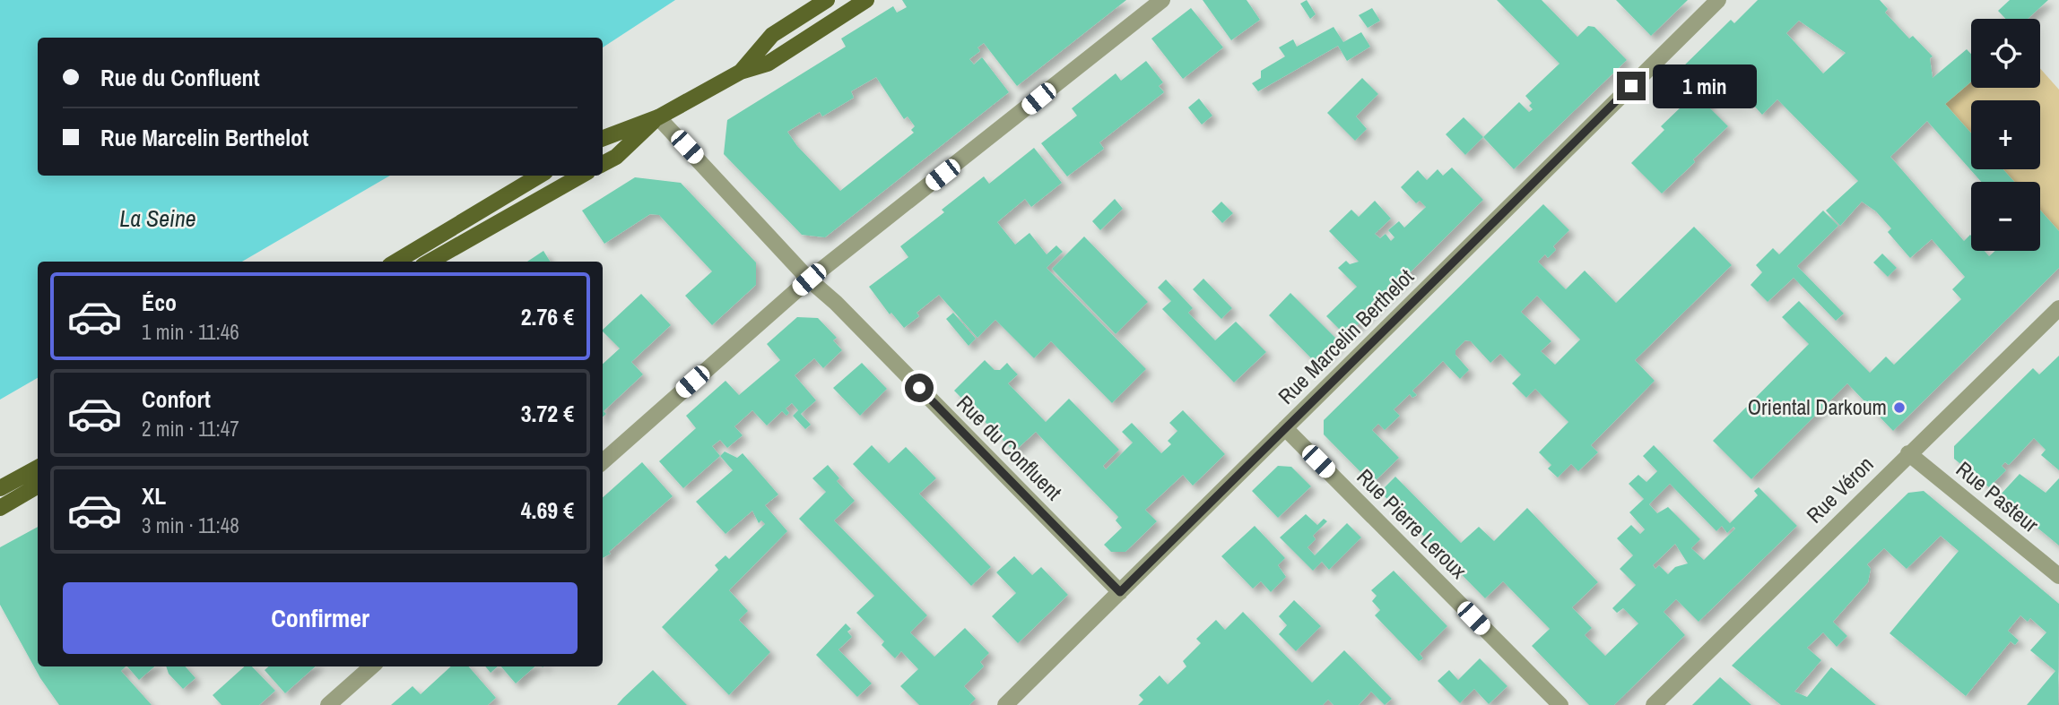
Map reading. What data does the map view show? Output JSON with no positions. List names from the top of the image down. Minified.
{"streets":{"street":["Rue Marcelin Berthelot","Rue du Confluent","Rue Véron","Rue Pasteur","Rue Pierre Leroux"]},"crossings":[["Rue Marcelin Berthelot","Rue du Confluent"],["Rue Marcelin Berthelot","Rue Pierre Leroux"],["Rue Véron","Rue Pasteur"]],"water":["La Seine"],"places":["Oriental Darkoum"],"page":{"map_buttons":["+","−"],"banner":["Rue du Confluent","Rue Marcelin Berthelot"],"bubble":"1 min","list":[{"name":"Éco","note":"1 min · 11:46","value":"2.76 €"},{"name":"Confort","note":"2 min · 11:47","value":"3.72 €"},{"name":"XL","note":"3 min · 11:48","value":"4.69 €"}],"buttons":"Confirmer"}}
